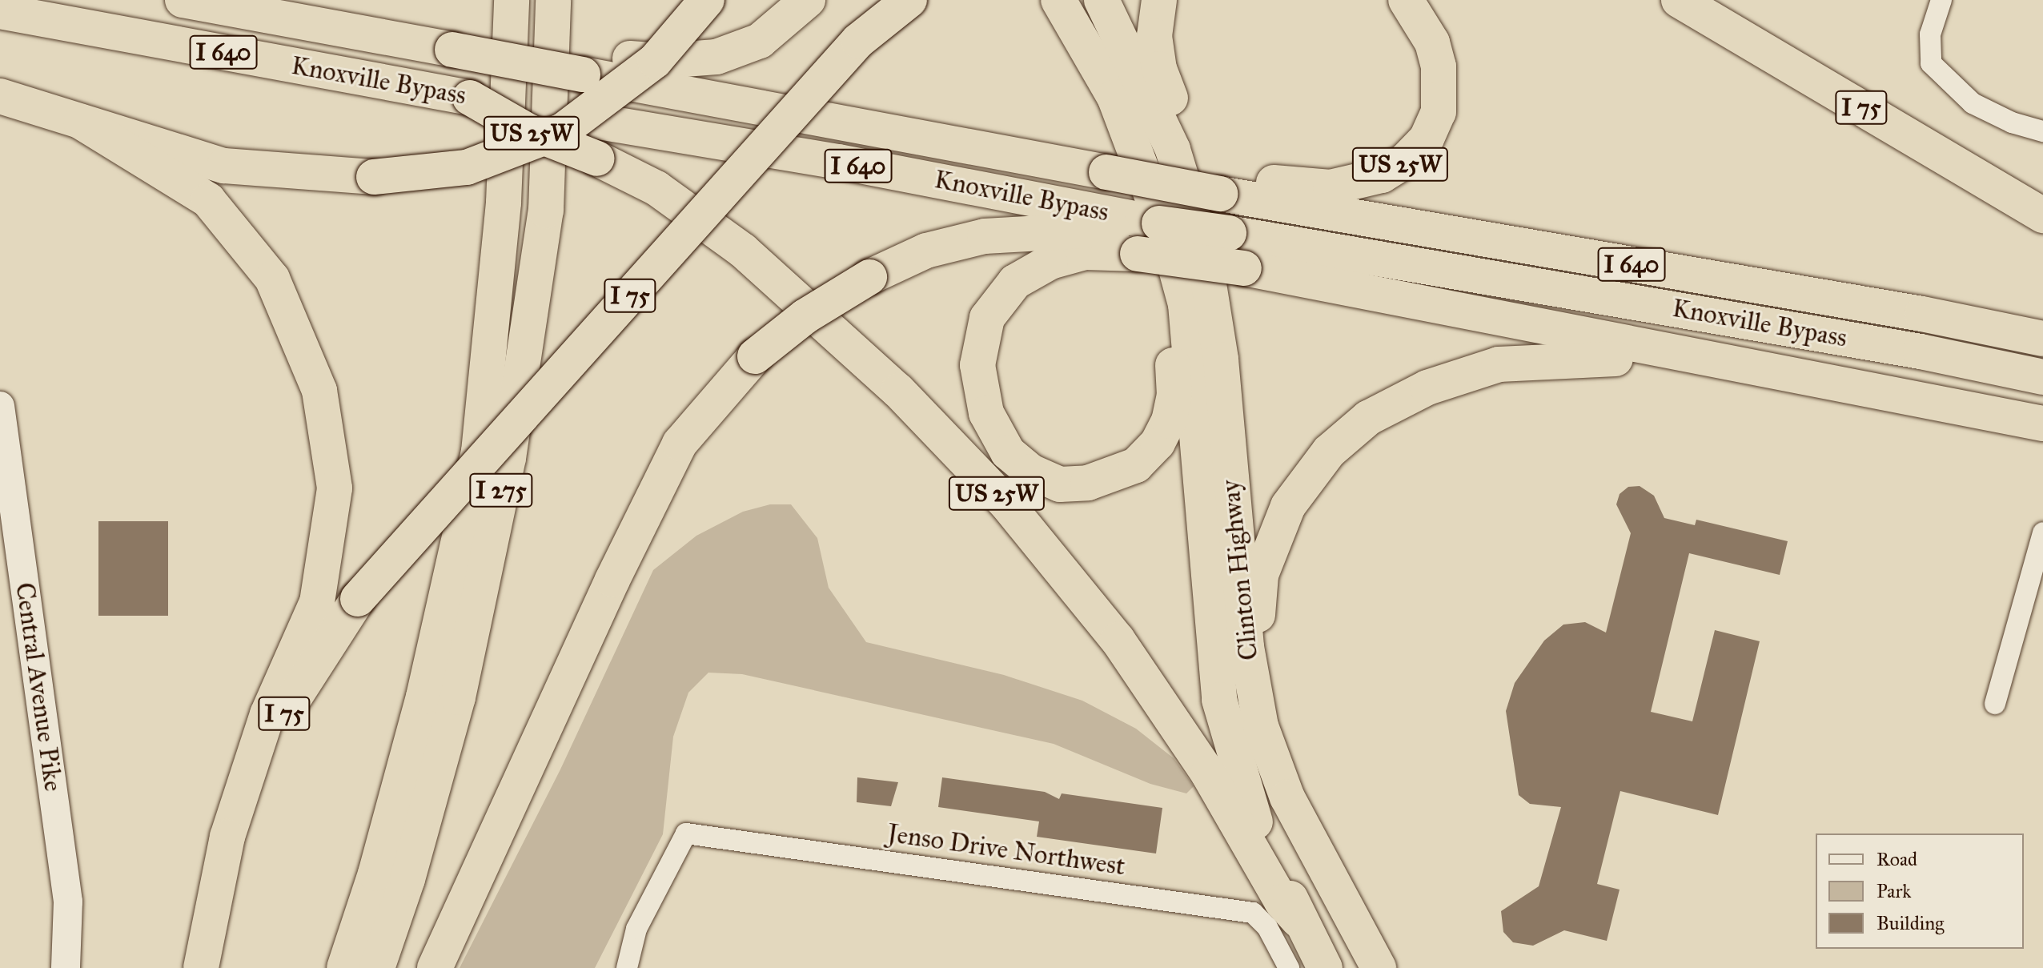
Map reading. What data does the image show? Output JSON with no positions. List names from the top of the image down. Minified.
{"streets":{"highway":["I 640","Knoxville Bypass","I 75","US 25W","I 275","Clinton Highway"],"main road":["Central Avenue Pike"],"street":["Jenso Drive Northwest"]},"crossings":[["Knoxville Bypass","US 25W"]],"legend":["Road","Park","Building"]}
